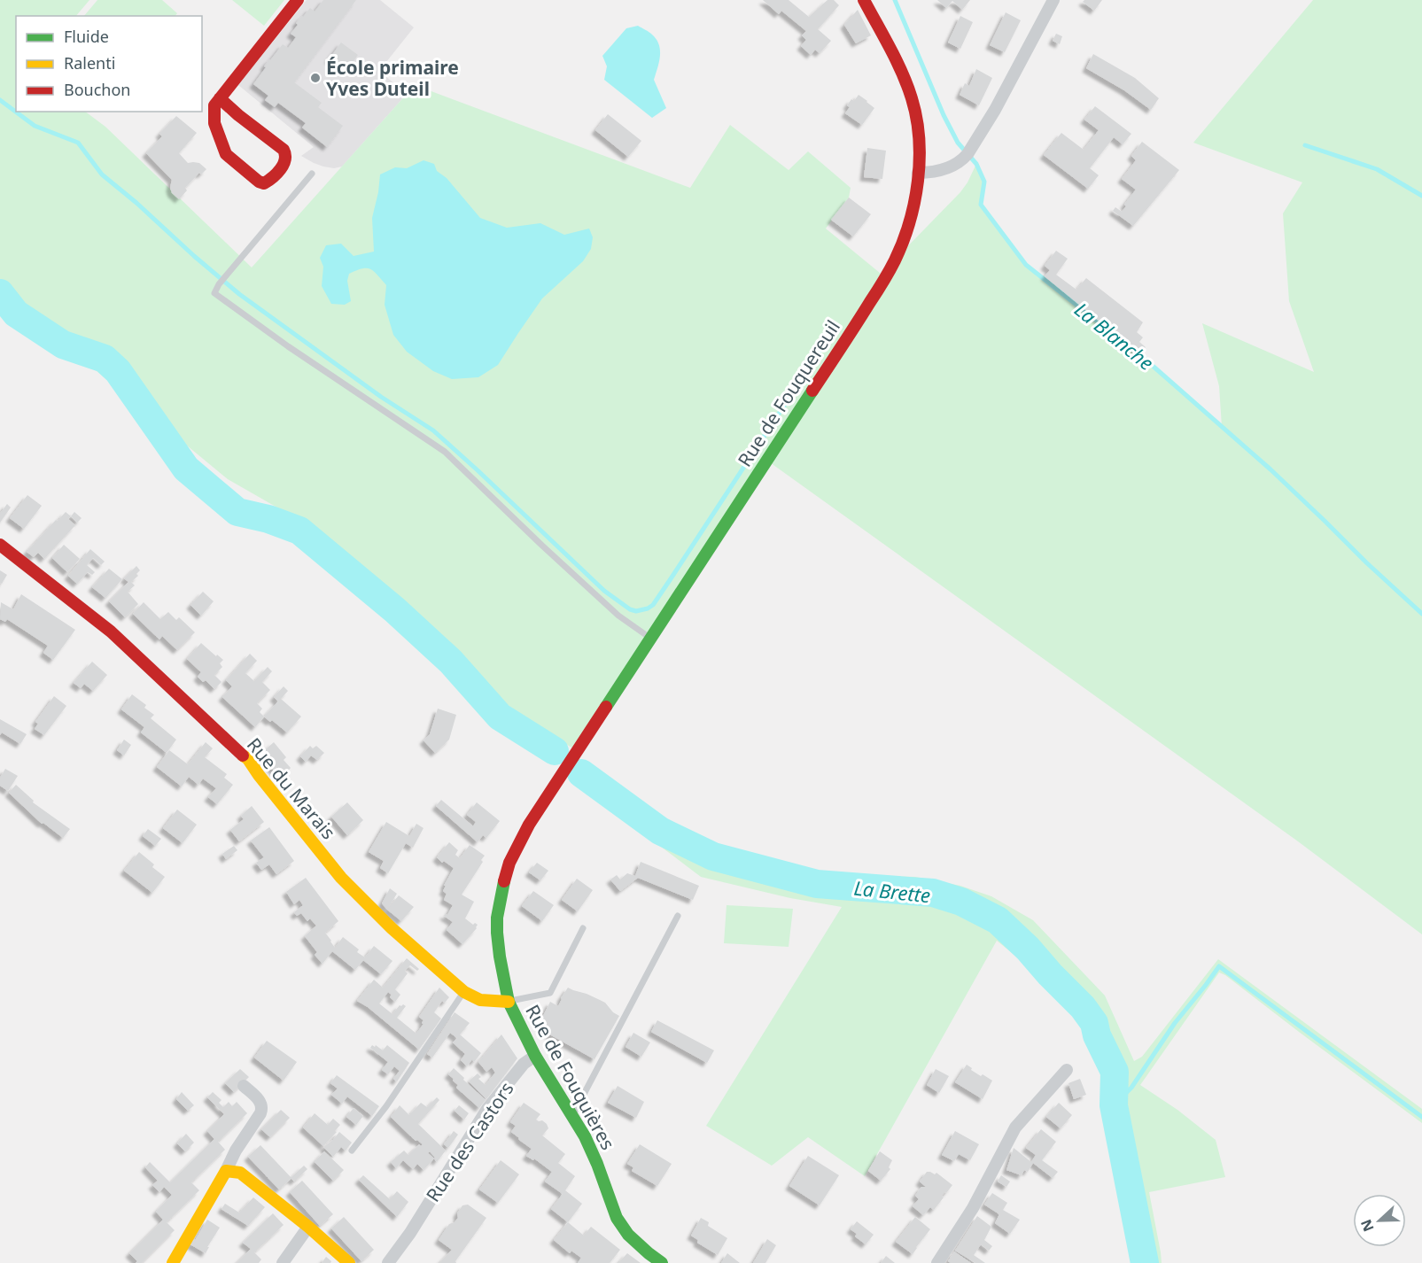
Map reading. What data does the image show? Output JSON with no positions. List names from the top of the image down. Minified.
{"streets":{"street":["Rue de Fouquereuil","Rue du Marais","Rue de Fouquières","Rue des Castors"]},"crossings":[["Rue de Fouquereuil","Rue de Fouquières"],["Rue du Marais","Rue de Fouquières"],["Rue de Fouquières","Rue des Castors"]],"water":["La Blanche","La Brette"],"places":["École primaire Yves Duteil"],"legend":["Fluide","Ralenti","Bouchon"],"north":"left"}
